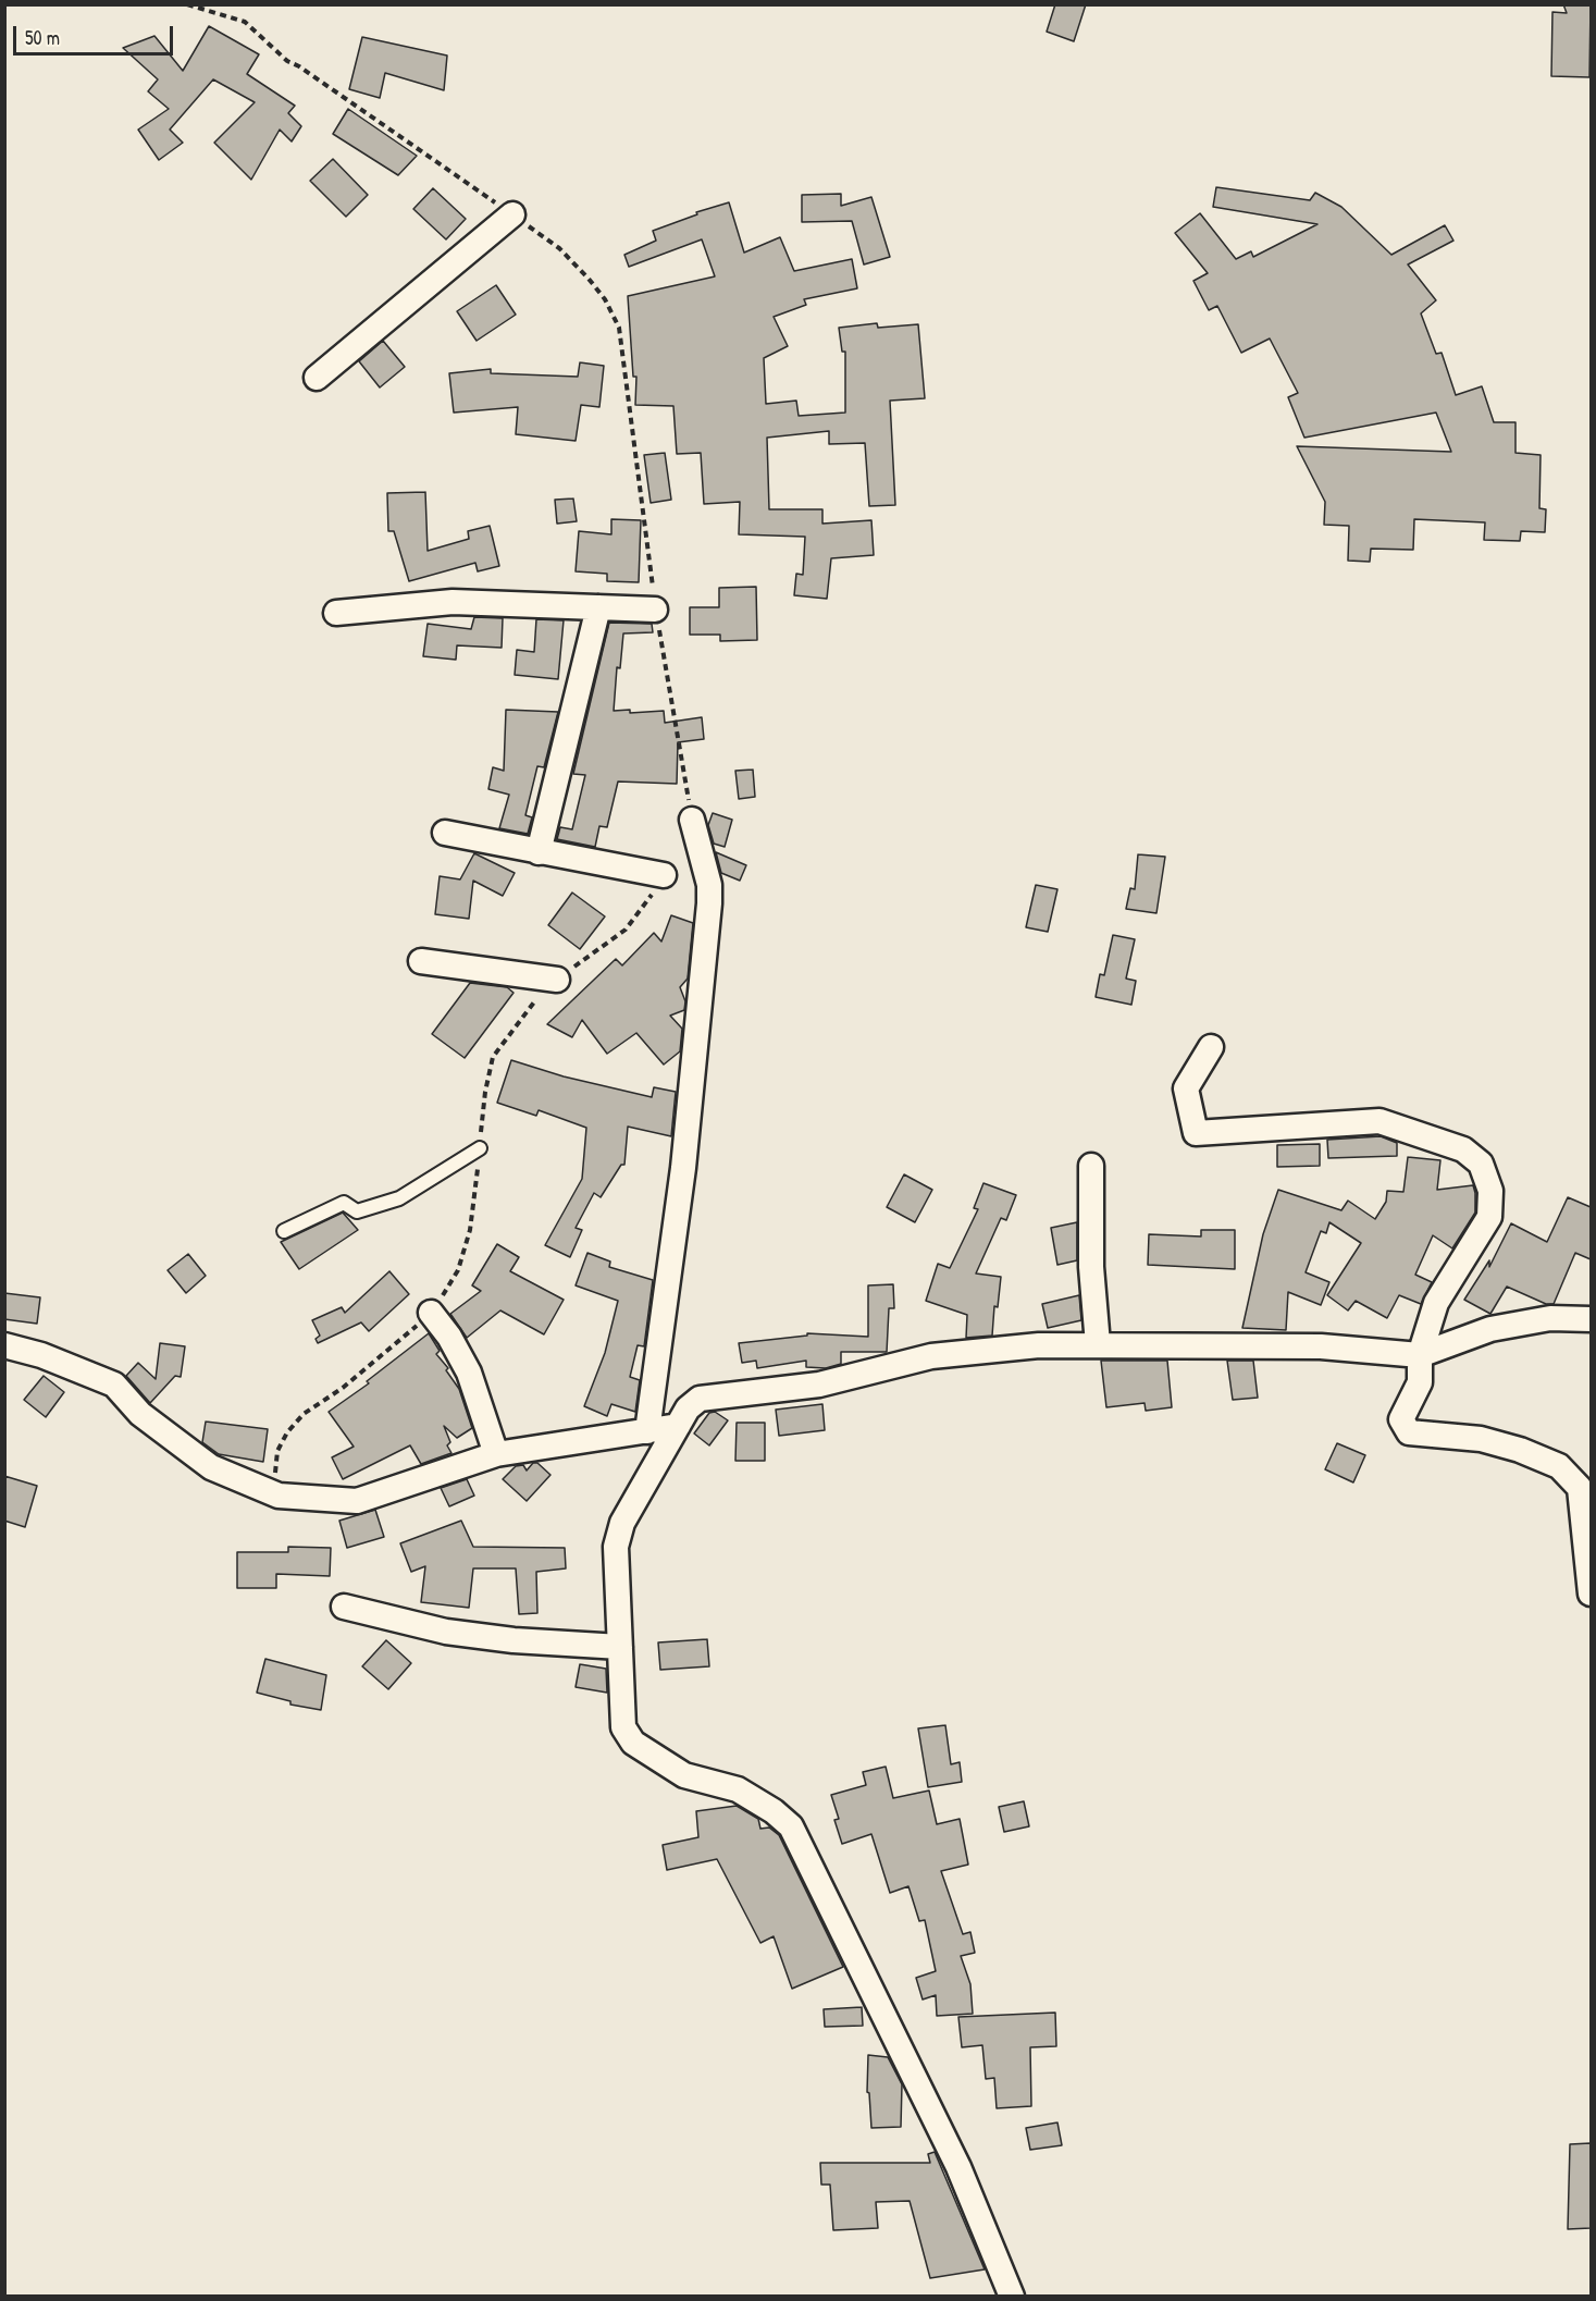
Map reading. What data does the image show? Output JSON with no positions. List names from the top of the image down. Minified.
{"scale_bar":"50 m"}
